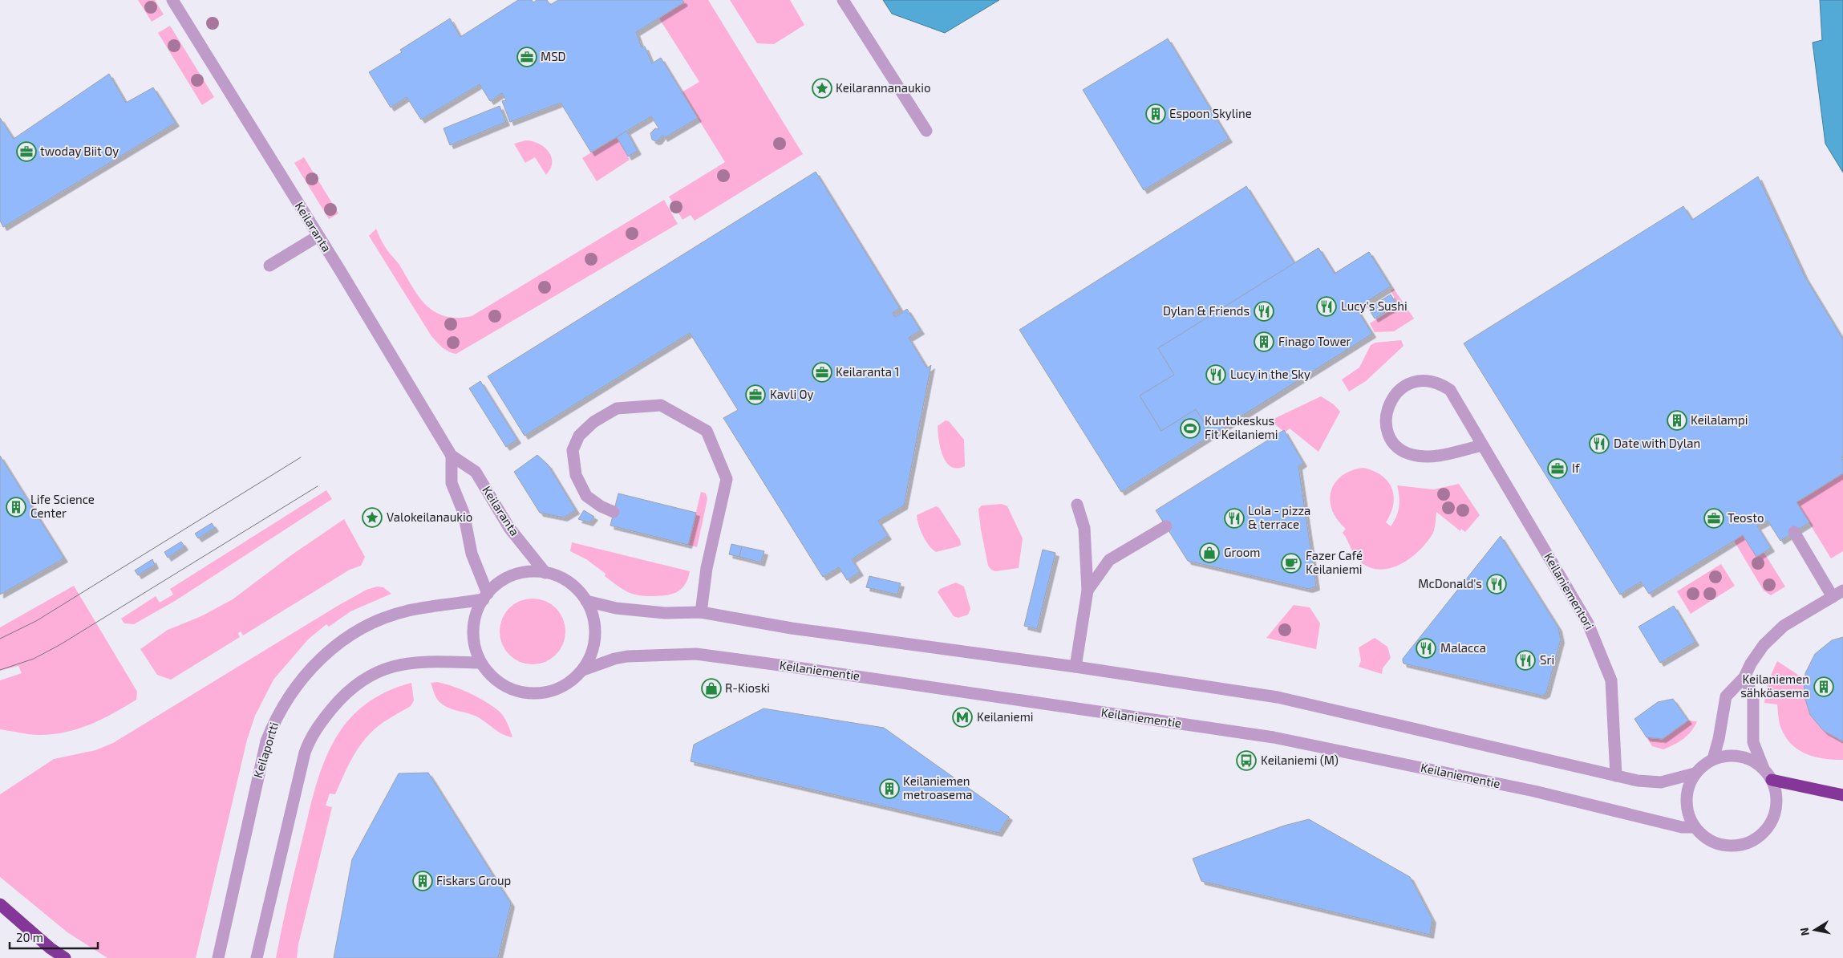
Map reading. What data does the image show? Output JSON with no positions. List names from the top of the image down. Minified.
{"streets":{"street":["Keilaranta","Keilaniementori","Keilaniementie","Keilaportti"]},"crossings":[["Keilaranta","Keilaniementie"],["Keilaranta","Keilaportti"],["Keilaniementie","Keilaportti"]],"places":{"office":["MSD","twoday Biit Oy","Keilaranta 1","Kavli Oy","If","Teosto"],"place":["Keilarannanaukio","Valokeilanaukio"],"building":["Espoon Skyline","Finago Tower","Keilalampi","Life Science Center","Keilaniemen sähköasema","Keilaniemen metroasema","Fiskars Group"],"restaurant":["Lucy's Sushi","Dylan & Friends","Lucy in the Sky","Date with Dylan","Lola - pizza & terrace","McDonald's","Malacca","Sri"],"sports":["Kuntokeskus Fit Keilaniemi"],"shop":["Groom","R-Kioski"],"cafe":["Fazer Café Keilaniemi"],"metro station":["Keilaniemi"],"bus stop":["Keilaniemi (M)"]},"scale_bar":"20 m","north":"left"}
